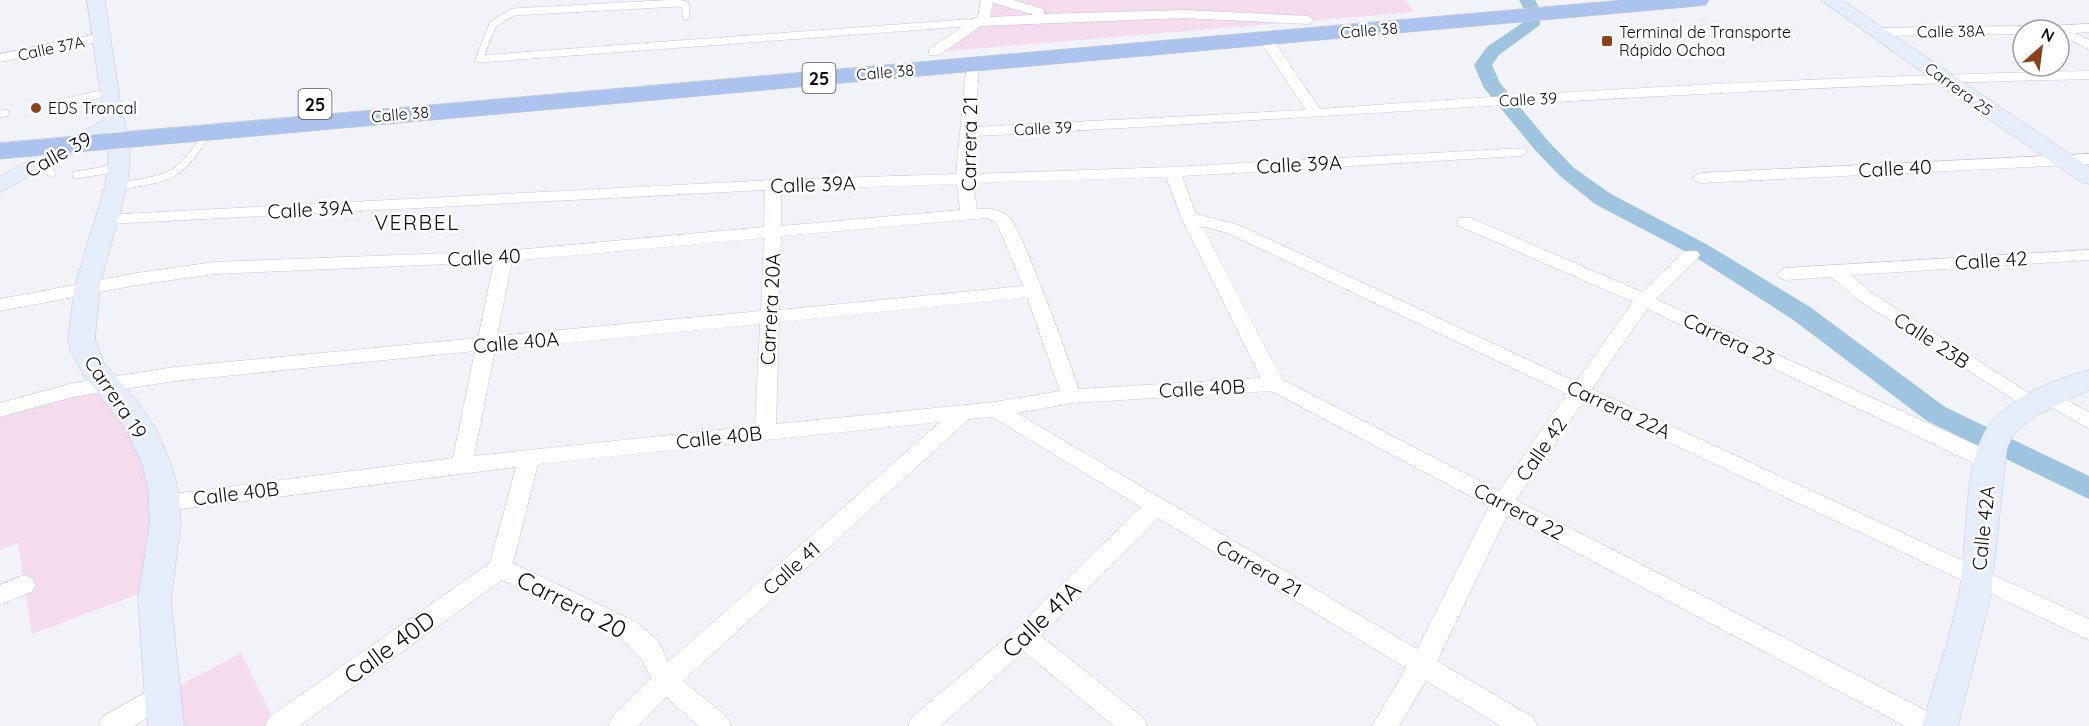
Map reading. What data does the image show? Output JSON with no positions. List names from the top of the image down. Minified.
{"streets":{"highway":["Calle 38","25"],"main road":["Carrera 25","Calle 39","Carrera 19","Calle 42A"],"street":["Calle 38A","Calle 37A","Carrera 21","Calle 39A","Calle 40","Calle 42","Carrera 20A","Carrera 23","Calle 23B","Calle 40A","Calle 40B","Carrera 22A","Carrera 22","Calle 41","Carrera 20","Calle 41A","Calle 40D"]},"crossings":[["Calle 38","Calle 39"],["Calle 38","Carrera 21"],["Calle 38","Carrera 19"],["Calle 38A","Carrera 25"],["Calle 37A","Carrera 19"],["Carrera 25","Calle 39"],["Carrera 25","Calle 40"],["Calle 39","Carrera 21"],["Carrera 21","Calle 39A"],["Carrera 21","Calle 40"],["Carrera 21","Calle 42"],["Carrera 21","Calle 40A"],["Carrera 21","Calle 40B"],["Carrera 21","Calle 41A"],["Calle 39A","Carrera 20A"],["Calle 39A","Carrera 19"],["Calle 40","Carrera 20A"],["Calle 40","Carrera 19"],["Calle 42","Carrera 23"],["Calle 42","Calle 23B"],["Calle 42","Carrera 22A"],["Calle 42","Carrera 22"],["Carrera 20A","Calle 40A"],["Carrera 20A","Calle 40B"],["Carrera 23","Calle 42A"],["Calle 40A","Carrera 19"],["Calle 40B","Carrera 19"],["Calle 40B","Carrera 22"],["Calle 40B","Calle 41"],["Calle 40B","Carrera 20"],["Carrera 22A","Calle 42A"],["Calle 41","Carrera 20"],["Carrera 20","Calle 40D"]],"districts":["VERBEL"],"places":{"transit":["Terminal de Transporte Rápido Ochoa"],"other":["EDS Troncal"]},"north":"top right"}
